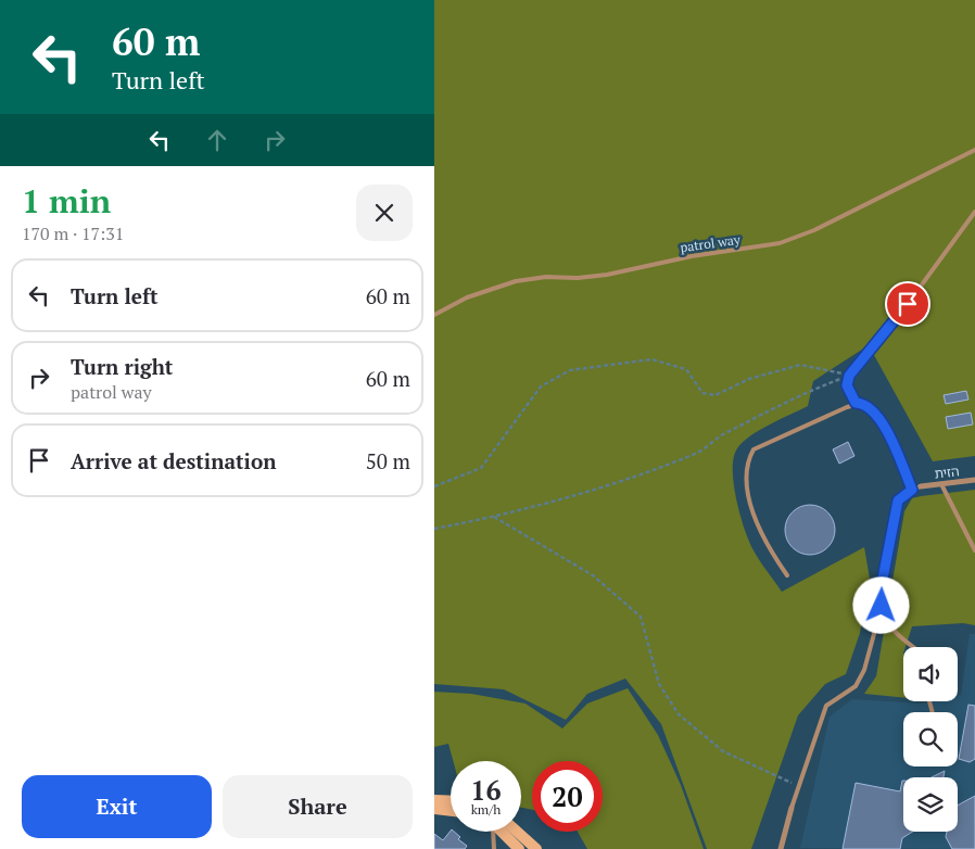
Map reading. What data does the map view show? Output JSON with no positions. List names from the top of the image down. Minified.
{"streets":{"street":["הזית"],"lane":["patrol way"]},"page":{"turn":["60 m","Turn left"],"heading":["1 min","170 m · 17:31"],"list":[{"name":"Turn left","value":"60 m"},{"name":"Turn right","note":"patrol way","value":"60 m"},{"name":"Arrive at destination","value":"50 m"}],"speed":"16 km/h","limit":"20","buttons":["Exit","Share"]}}
